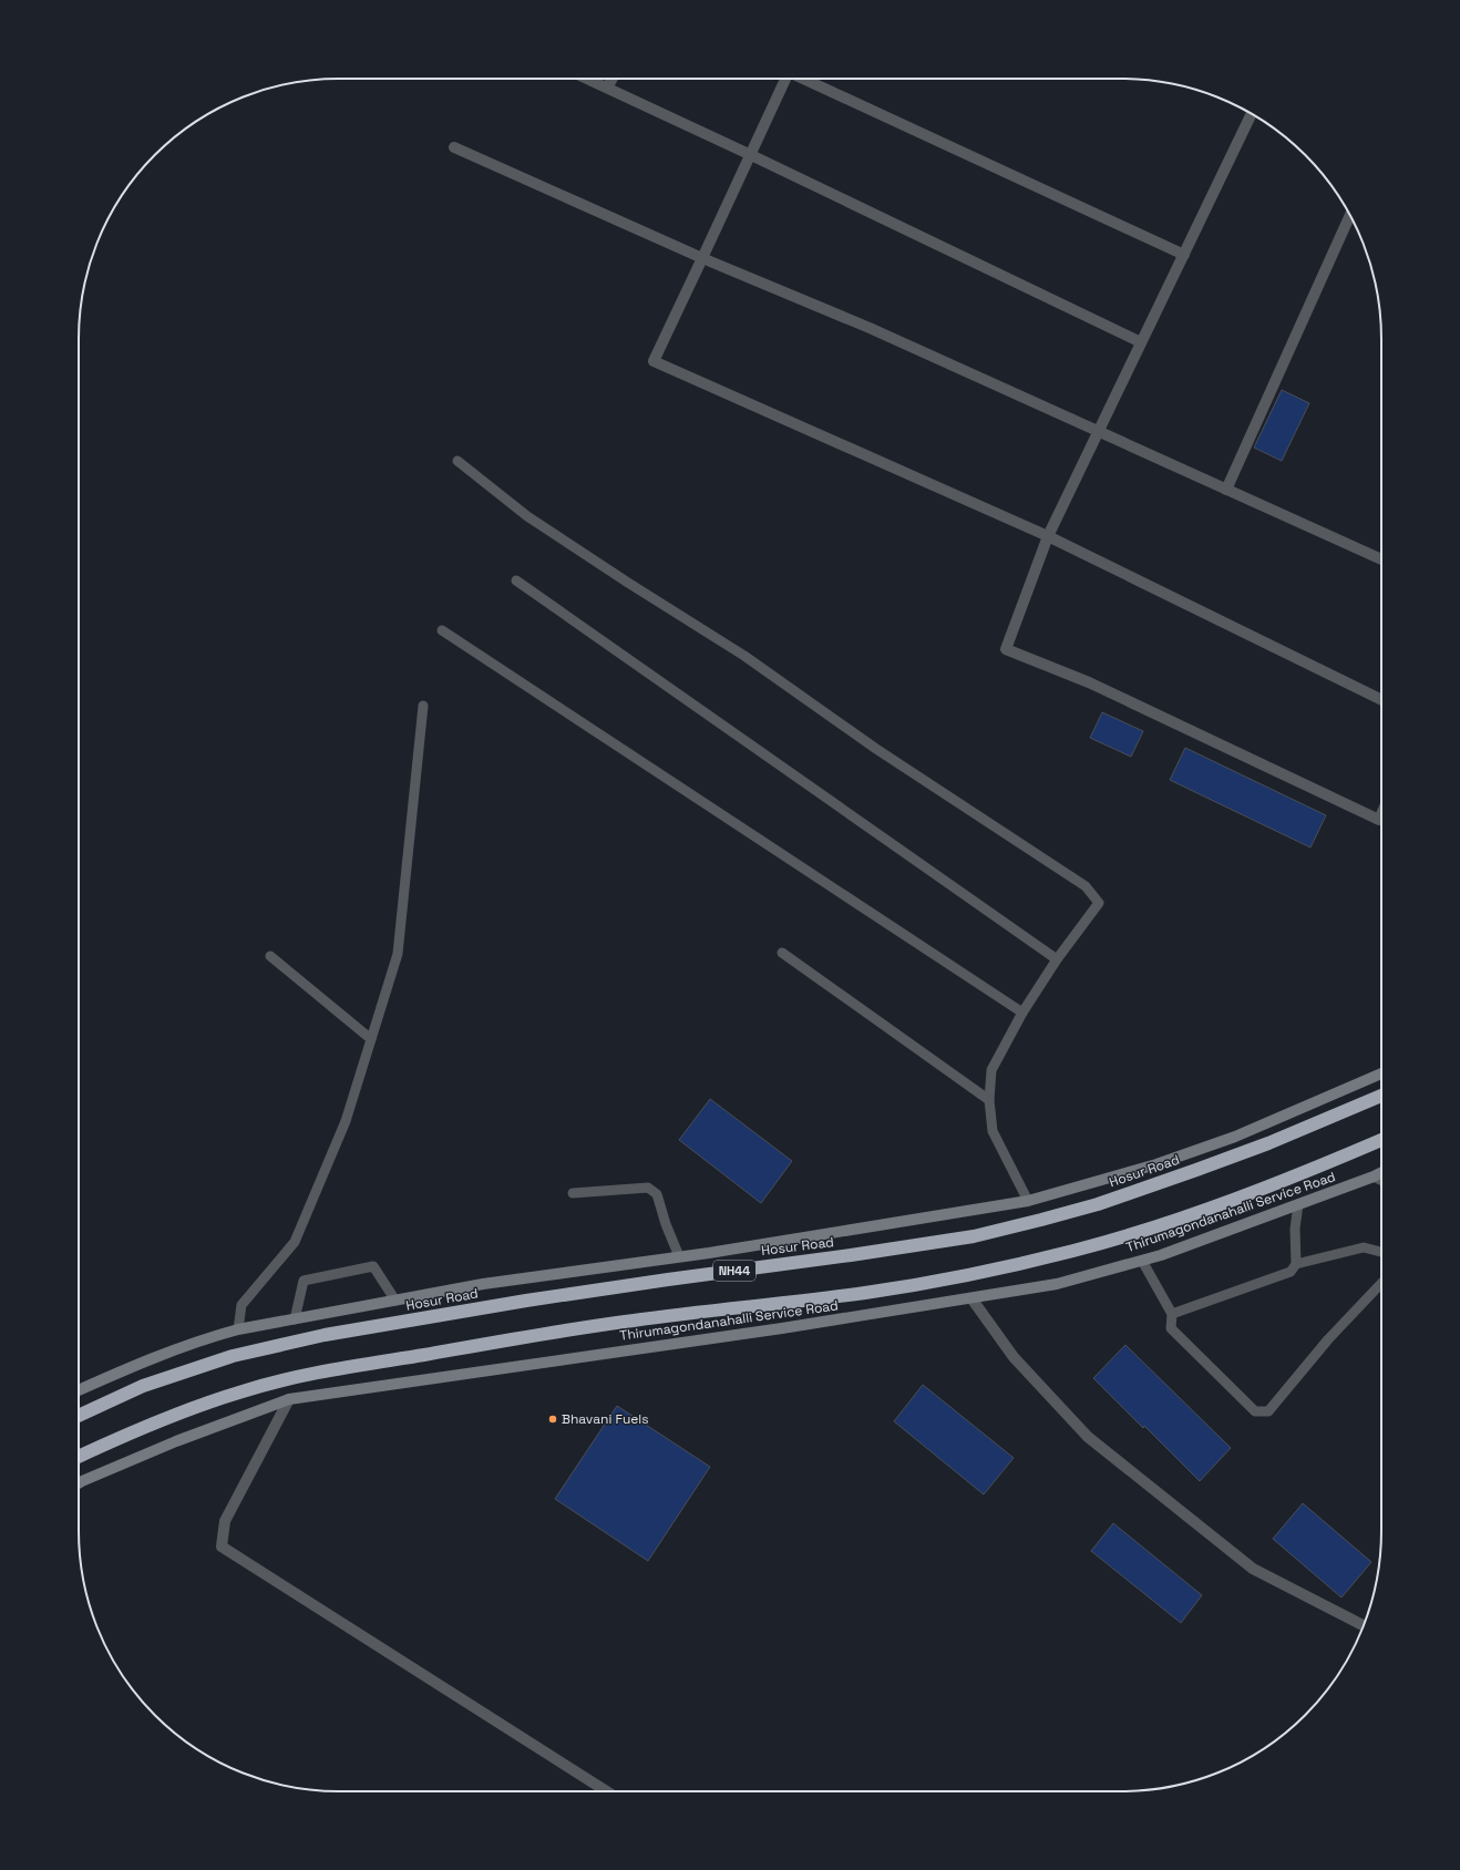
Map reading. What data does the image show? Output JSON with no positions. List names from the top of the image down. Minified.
{"streets":{"highway":["Hosur Road","NH44"],"street":["Thirumagondanahalli Service Road"]},"places":["Bhavani Fuels"]}
